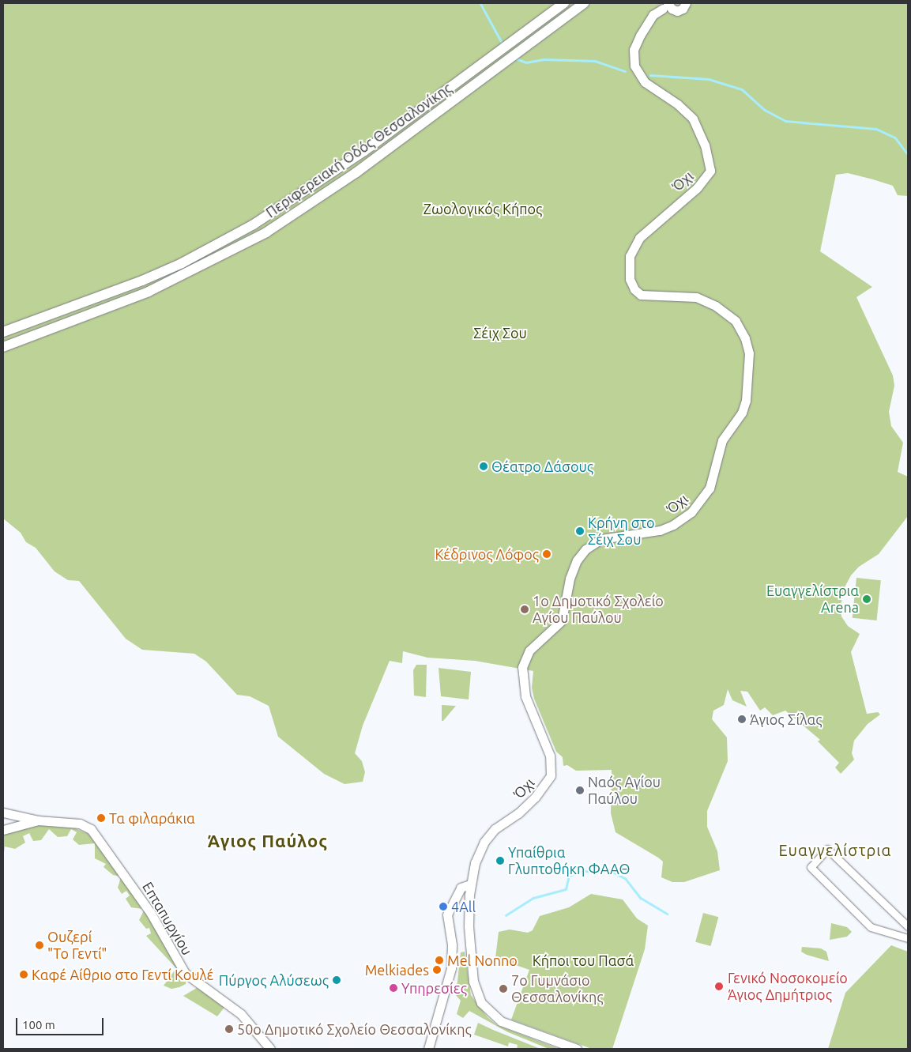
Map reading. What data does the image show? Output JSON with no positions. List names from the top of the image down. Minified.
{"streets":{"highway":["Περιφερειακή Οδός Θεσσαλονίκης"],"main road":["Όχι","Επταπυργίου"]},"districts":["Άγιος Παύλος","Ευαγγελίστρια"],"parks":["Ζωολογικός Κήπος","Σέιχ Σου","Κήποι του Πασά"],"places":["Θέατρο Δάσους","Kρήνη στο Σέιχ Σου","Κέδρινος Λόφος","Ευαγγελίστρια Arena","1ο Δημοτικό Σχολείο Αγίου Παύλου","Άγιος Σίλας","Ναός Αγίου Παύλου","Τα φιλαράκια","Υπαίθρια Γλυπτοθήκη ΦΑΑΘ","4All","Ουζερί \"Το Γεντί\"","Mel Nonno","Melkiades","Καφέ Αίθριο στο Γεντί Κουλέ","Πύργος Αλύσεως","Γενικό Νοσοκομείο Άγιος Δημήτριος","Υπηρεσίες","7ο Γυμνάσιο Θεσσαλονίκης","50ο Δημοτικό Σχολείο Θεσσαλονίκης"],"scale_bar":"100 m"}
